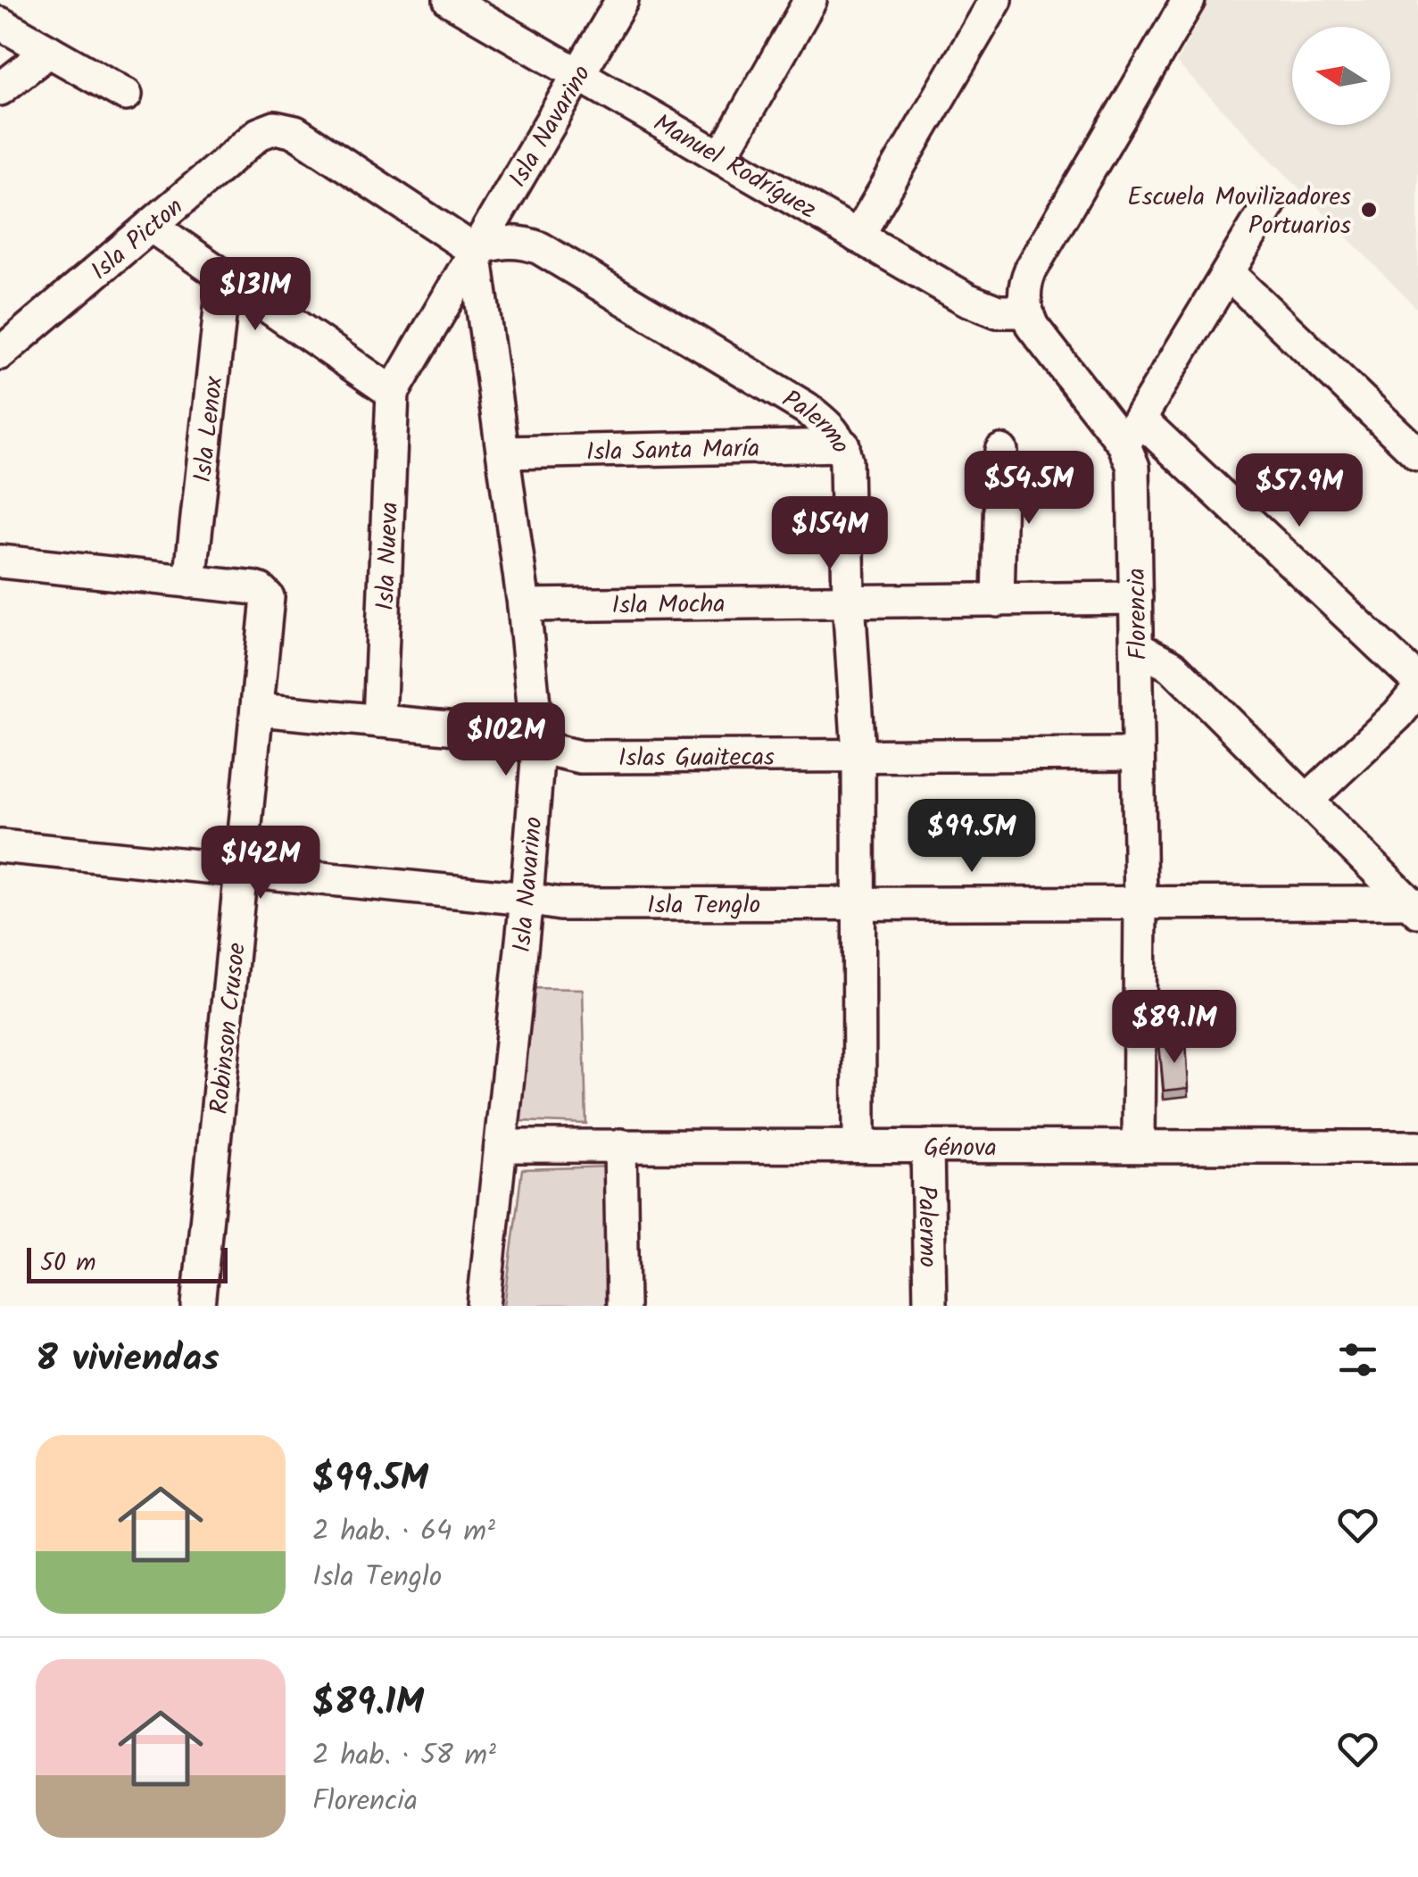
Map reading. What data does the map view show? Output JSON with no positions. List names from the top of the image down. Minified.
{"streets":{"street":["Isla Navarino","Manuel Rodríguez","Isla Picton","Palermo","Isla Lenox","Isla Santa María","Isla Nueva","Isla Mocha","Florencia","Islas Guaitecas","Isla Tenglo","Robinson Crusoe","Génova"]},"crossings":[["Isla Navarino","Manuel Rodríguez"],["Isla Navarino","Isla Picton"],["Isla Navarino","Palermo"],["Isla Navarino","Isla Santa María"],["Isla Navarino","Isla Nueva"],["Isla Navarino","Isla Mocha"],["Isla Navarino","Islas Guaitecas"],["Isla Navarino","Isla Tenglo"],["Isla Navarino","Génova"],["Manuel Rodríguez","Florencia"],["Isla Picton","Palermo"],["Palermo","Isla Santa María"],["Palermo","Isla Mocha"],["Palermo","Islas Guaitecas"],["Palermo","Isla Tenglo"],["Palermo","Génova"],["Isla Lenox","Robinson Crusoe"],["Isla Nueva","Islas Guaitecas"],["Isla Mocha","Florencia"],["Florencia","Islas Guaitecas"],["Florencia","Isla Tenglo"],["Florencia","Génova"],["Islas Guaitecas","Robinson Crusoe"],["Isla Tenglo","Robinson Crusoe"]],"places":["Escuela Movilizadores Portuarios"],"scale_bar":"50 m","north":"left","page":{"price":["$131M","$54.5M","$57.9M","$154M","$102M","$99.5M","$142M","$89.1M"],"scale":"50 m","heading":"8 viviendas","list":[{"name":"$99.5M","note":"2 hab. · 64 m² · Isla Tenglo"},{"name":"$89.1M","note":"2 hab. · 58 m² · Florencia"}]}}
